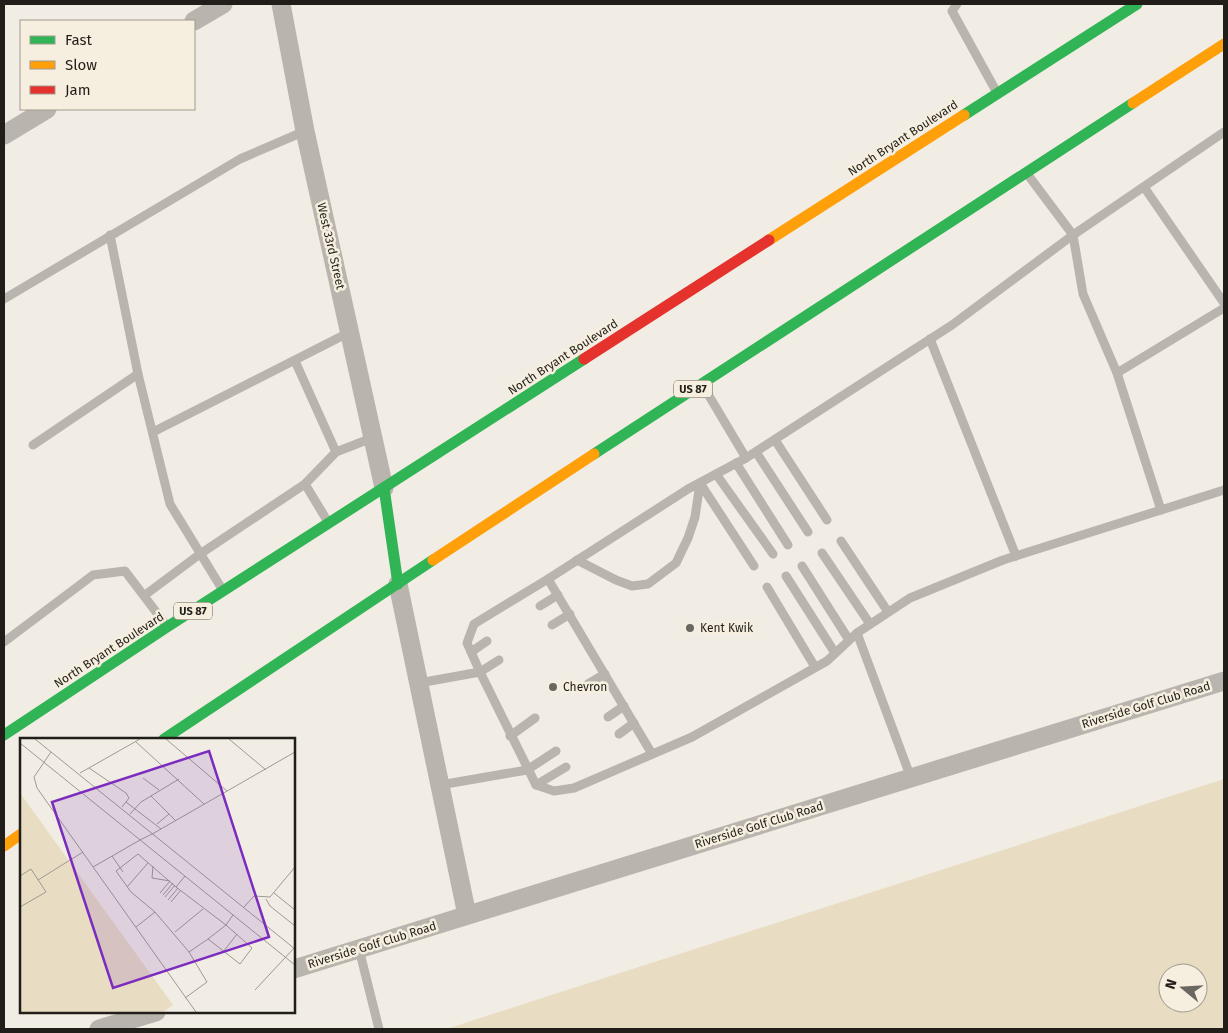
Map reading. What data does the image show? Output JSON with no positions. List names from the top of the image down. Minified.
{"streets":{"highway":["North Bryant Boulevard","US 87"],"street":["West 33rd Street","Riverside Golf Club Road"]},"crossings":[["North Bryant Boulevard","West 33rd Street"]],"places":["Kent Kwik","Chevron"],"legend":["Fast","Slow","Jam"],"north":"left"}
